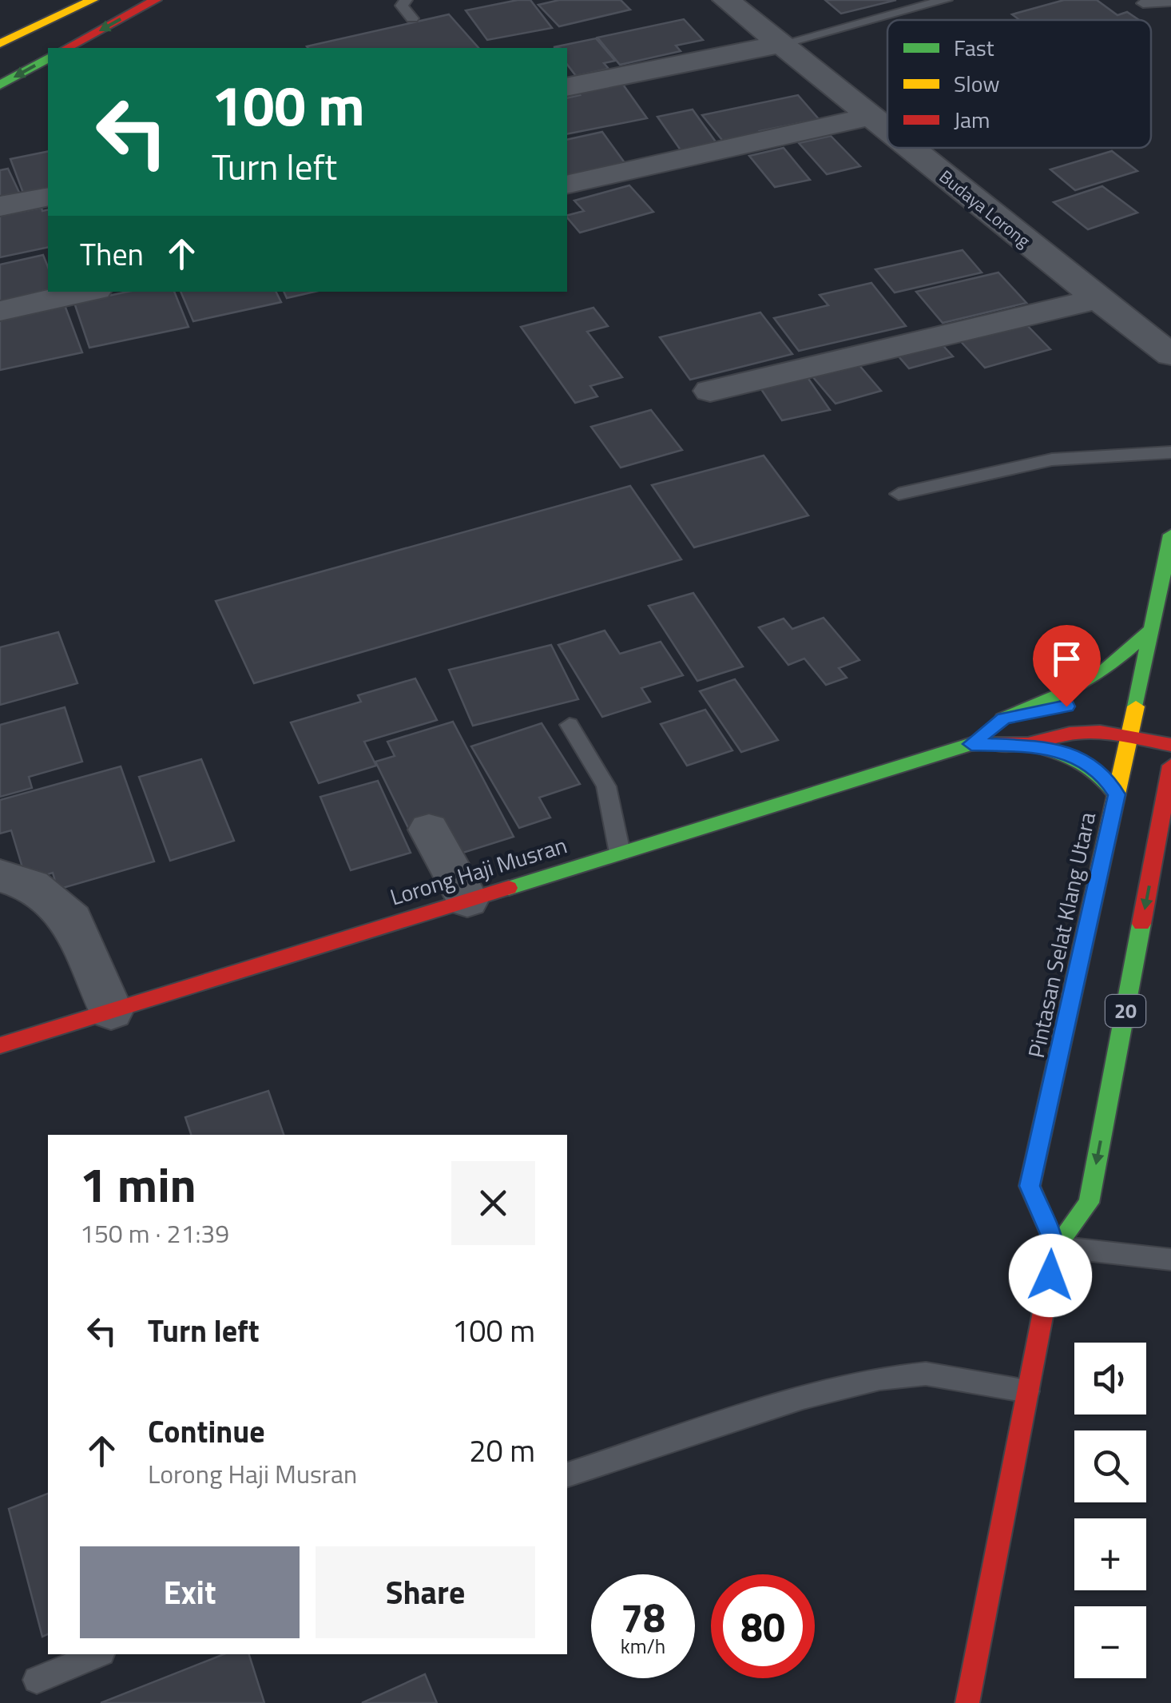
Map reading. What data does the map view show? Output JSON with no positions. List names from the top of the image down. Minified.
{"streets":{"main road":["Lorong Haji Musran","Pintasan Selat Klang Utara","20"],"street":["Budaya Lorong"]},"crossings":[["Lorong Haji Musran","Pintasan Selat Klang Utara"],["Pintasan Selat Klang Utara","20"]],"legend":["Fast","Slow","Jam"],"page":{"turn":["100 m","Turn left"],"then":"Then","heading":["1 min","150 m · 21:39"],"list":[{"name":"Turn left","value":"100 m"},{"name":"Continue","note":"Lorong Haji Musran","value":"20 m"}],"map_buttons":["+","−"],"buttons":["Exit","Share"],"speed":"78 km/h","limit":"80"}}
